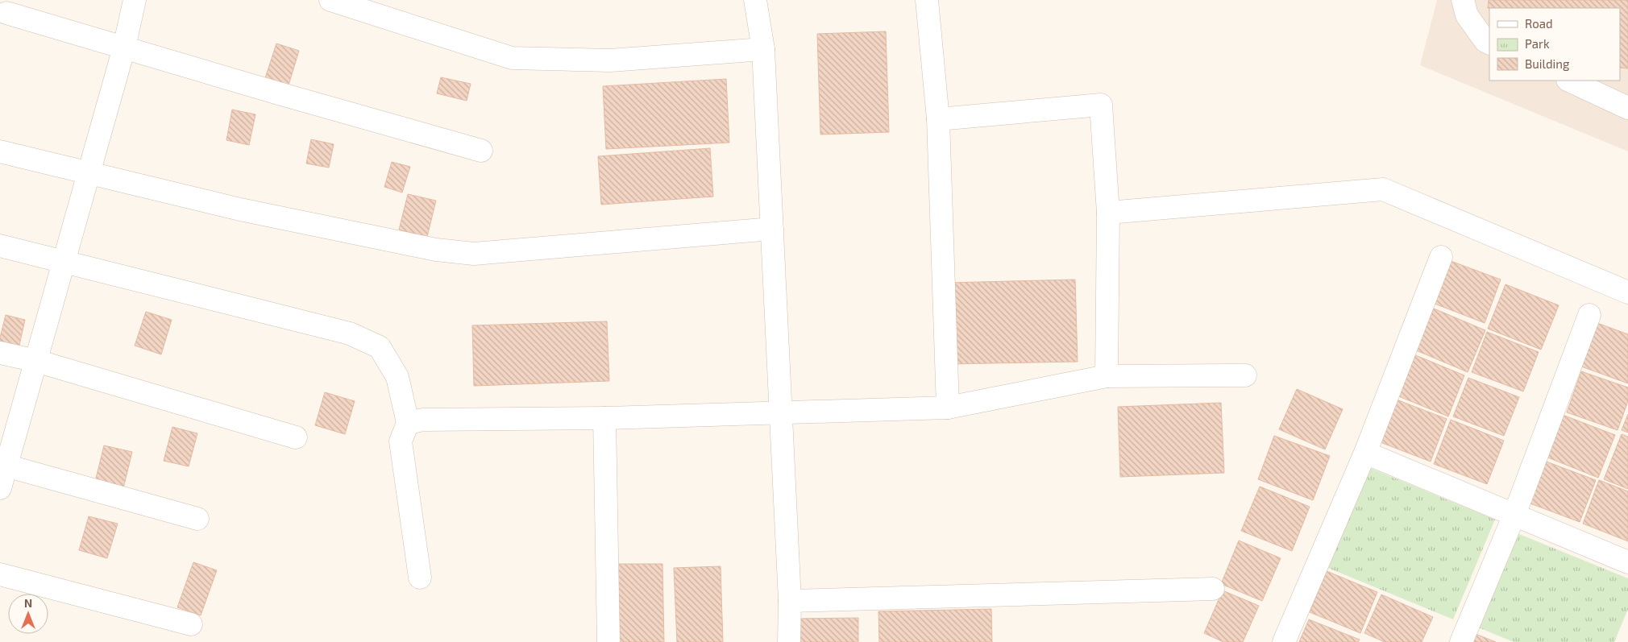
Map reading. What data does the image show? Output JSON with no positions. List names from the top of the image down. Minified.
{"legend":["Road","Park","Building"],"north":"top"}
